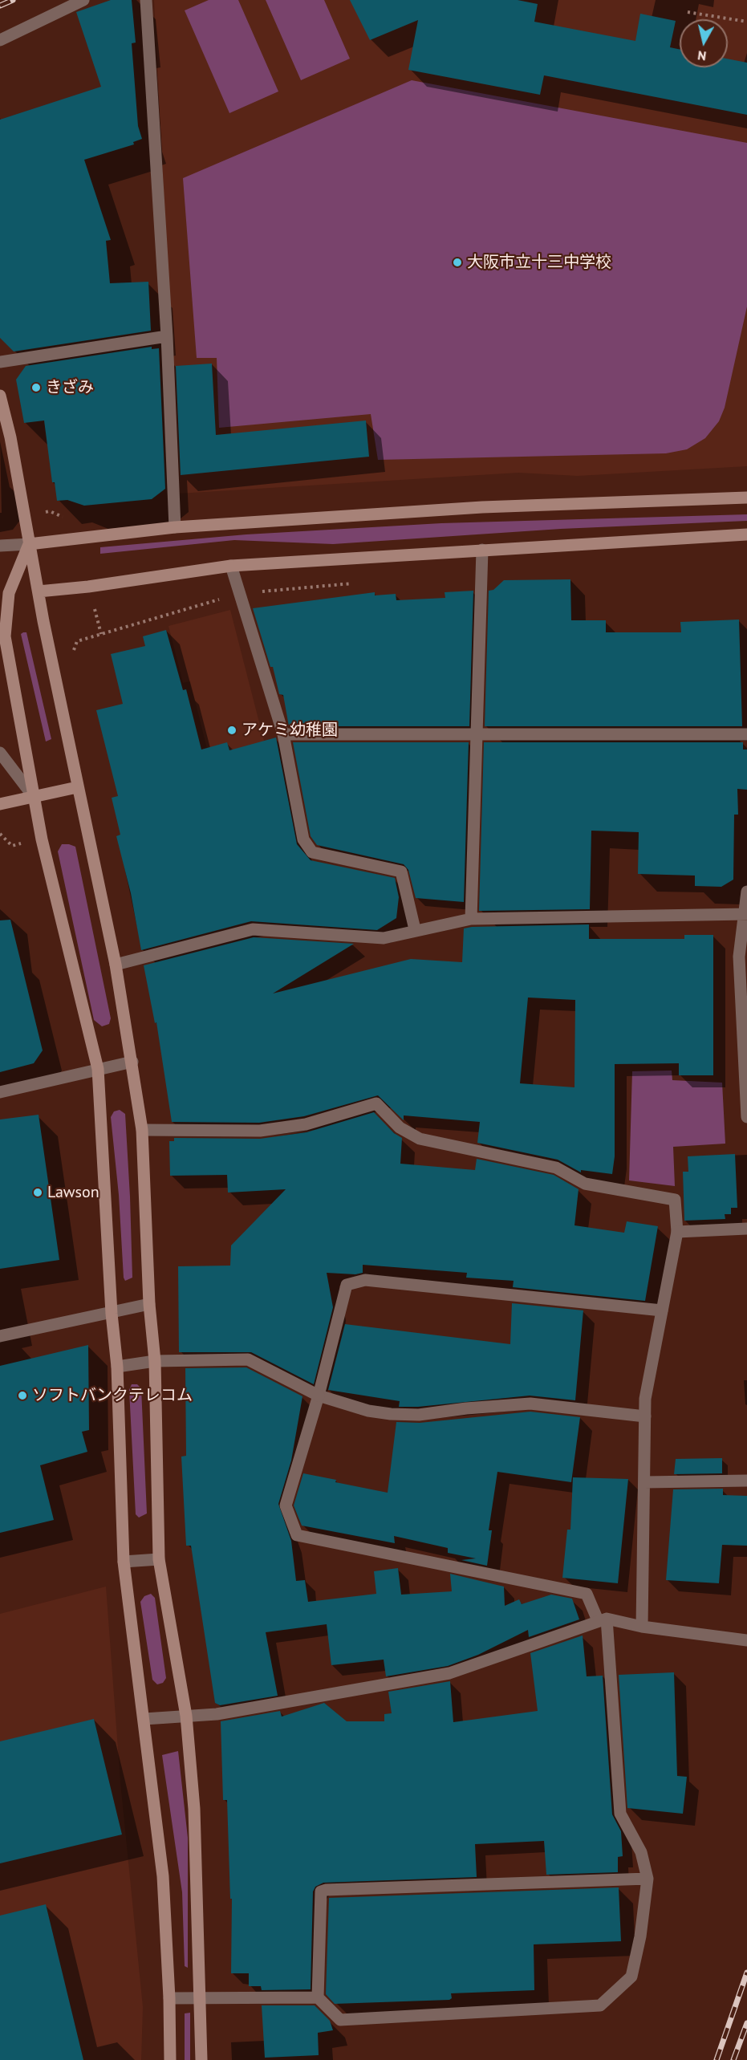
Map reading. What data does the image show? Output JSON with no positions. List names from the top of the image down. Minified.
{"places":["大阪市立十三中学校","きざみ","アケミ幼稚園","Lawson","ソフトバンクテレコム"],"north":"bottom"}
